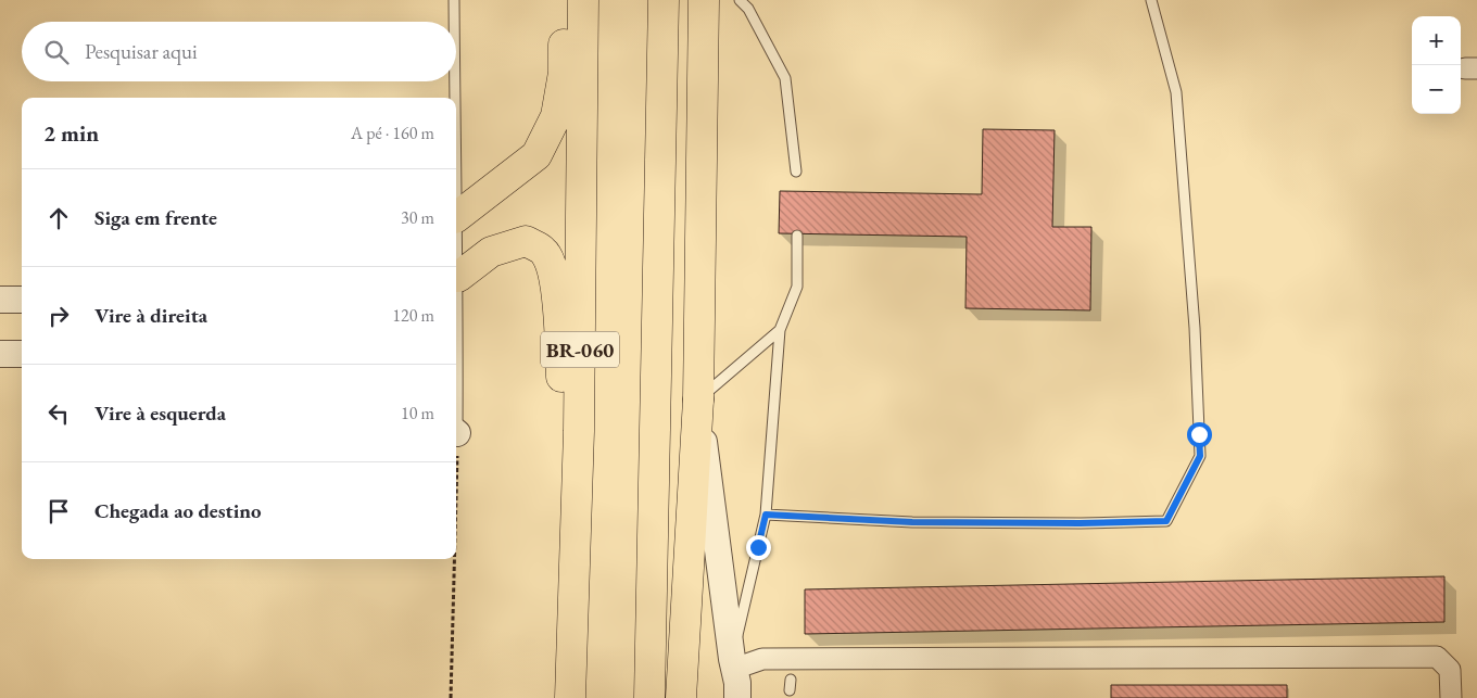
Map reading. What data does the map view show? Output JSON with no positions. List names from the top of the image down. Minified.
{"streets":{"main road":["BR-060"]},"page":{"map_buttons":["+","−"],"search":"Pesquisar aqui","heading":["2 min","A pé · 160 m"],"list":[["Siga em frente","30 m"],["Vire à direita","120 m"],["Vire à esquerda","10 m"],"Chegada ao destino"]}}
